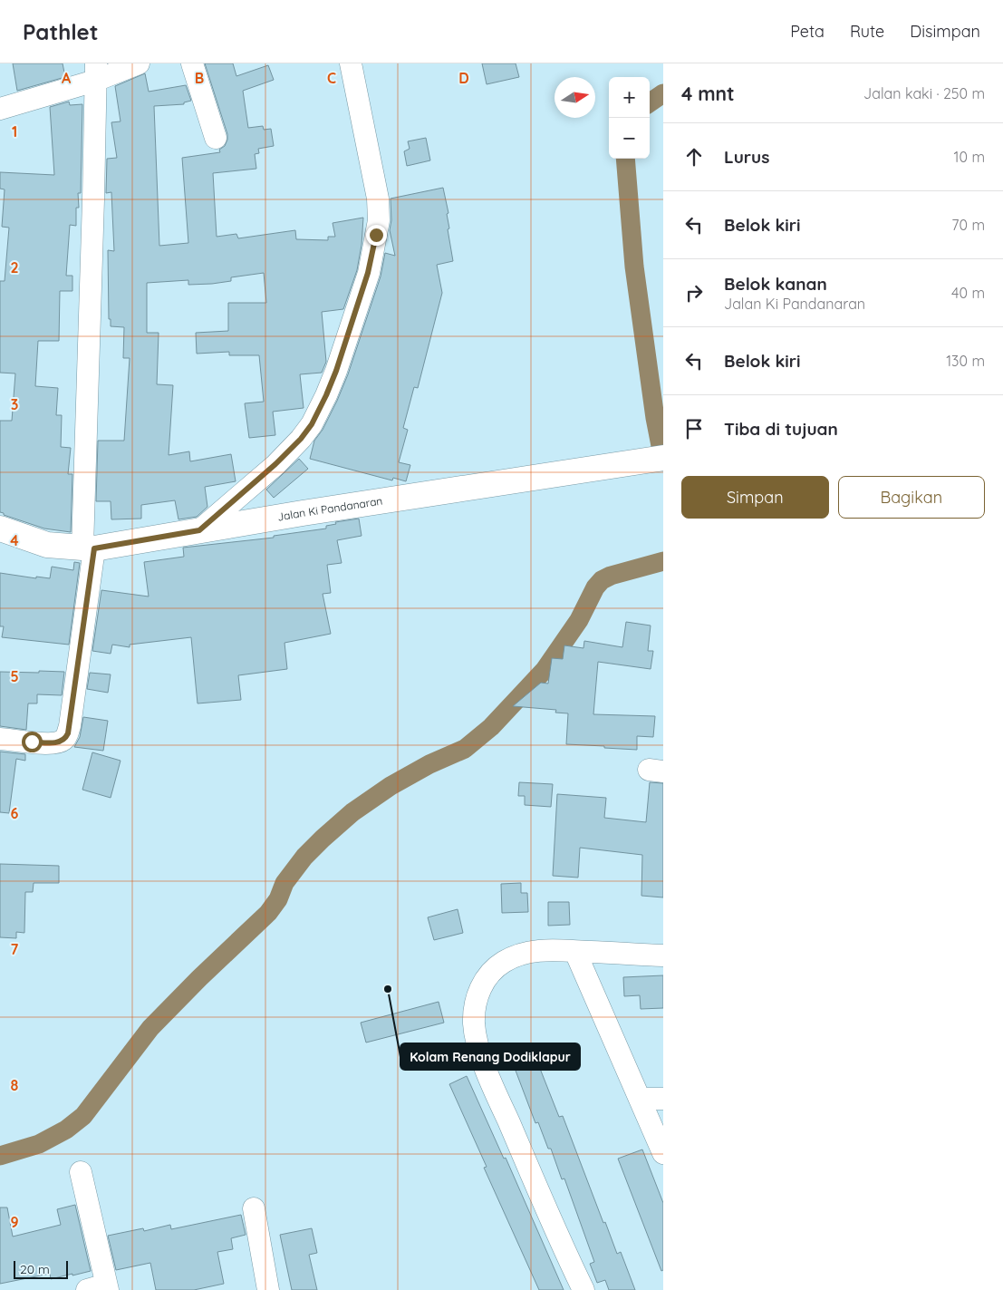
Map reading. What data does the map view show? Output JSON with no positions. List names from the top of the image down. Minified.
{"streets":{"main road":["Jalan Ki Pandanaran"]},"places":["Kolam Renang Dodiklapur"],"scale_bar":"20 m","north":"right","page":{"header":"Pathlet","nav":["Peta","Rute","Disimpan"],"heading":["4 mnt","Jalan kaki · 250 m"],"map_buttons":["+","−"],"list":[["Lurus","10 m"],["Belok kiri","70 m"],["Belok kanan","Jalan Ki Pandanaran","40 m"],["Belok kiri","130 m"],"Tiba di tujuan"],"buttons":["Simpan","Bagikan"],"scale":"20 m"},"grid":{"columns":["A","B","C","D"],"rows":["1","2","3","4","5","6","7","8","9"]}}
